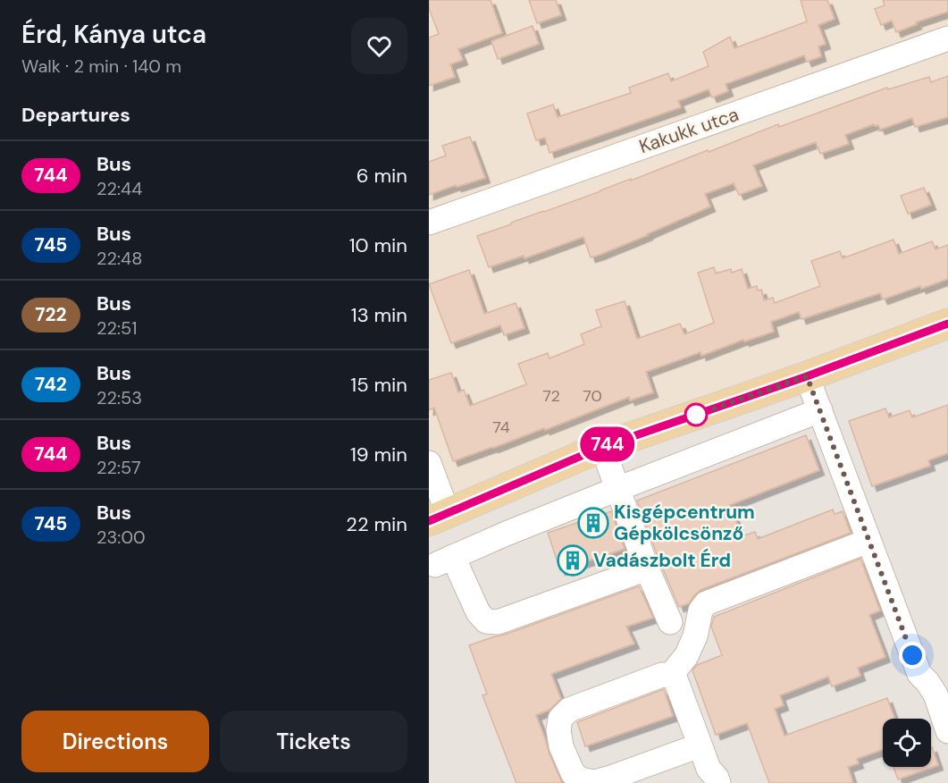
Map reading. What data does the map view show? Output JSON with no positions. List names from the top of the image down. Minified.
{"streets":{"street":["Kakukk utca"]},"places":{"building":["Kisgépcentrum Gépkölcsönző","Vadászbolt Érd"]},"lines":["bus line 744"],"house_numbers":["72","70","74"],"page":{"heading":[["Érd, Kánya utca","Walk · 2 min · 140 m"],"Departures"],"on_map":"744","list":[{"mark":"744","name":"Bus","note":"22:44","value":"6 min"},{"mark":"745","name":"Bus","note":"22:48","value":"10 min"},{"mark":"722","name":"Bus","note":"22:51","value":"13 min"},{"mark":"742","name":"Bus","note":"22:53","value":"15 min"},{"mark":"744","name":"Bus","note":"22:57","value":"19 min"},{"mark":"745","name":"Bus","note":"23:00","value":"22 min"}],"buttons":["Directions","Tickets"]}}
